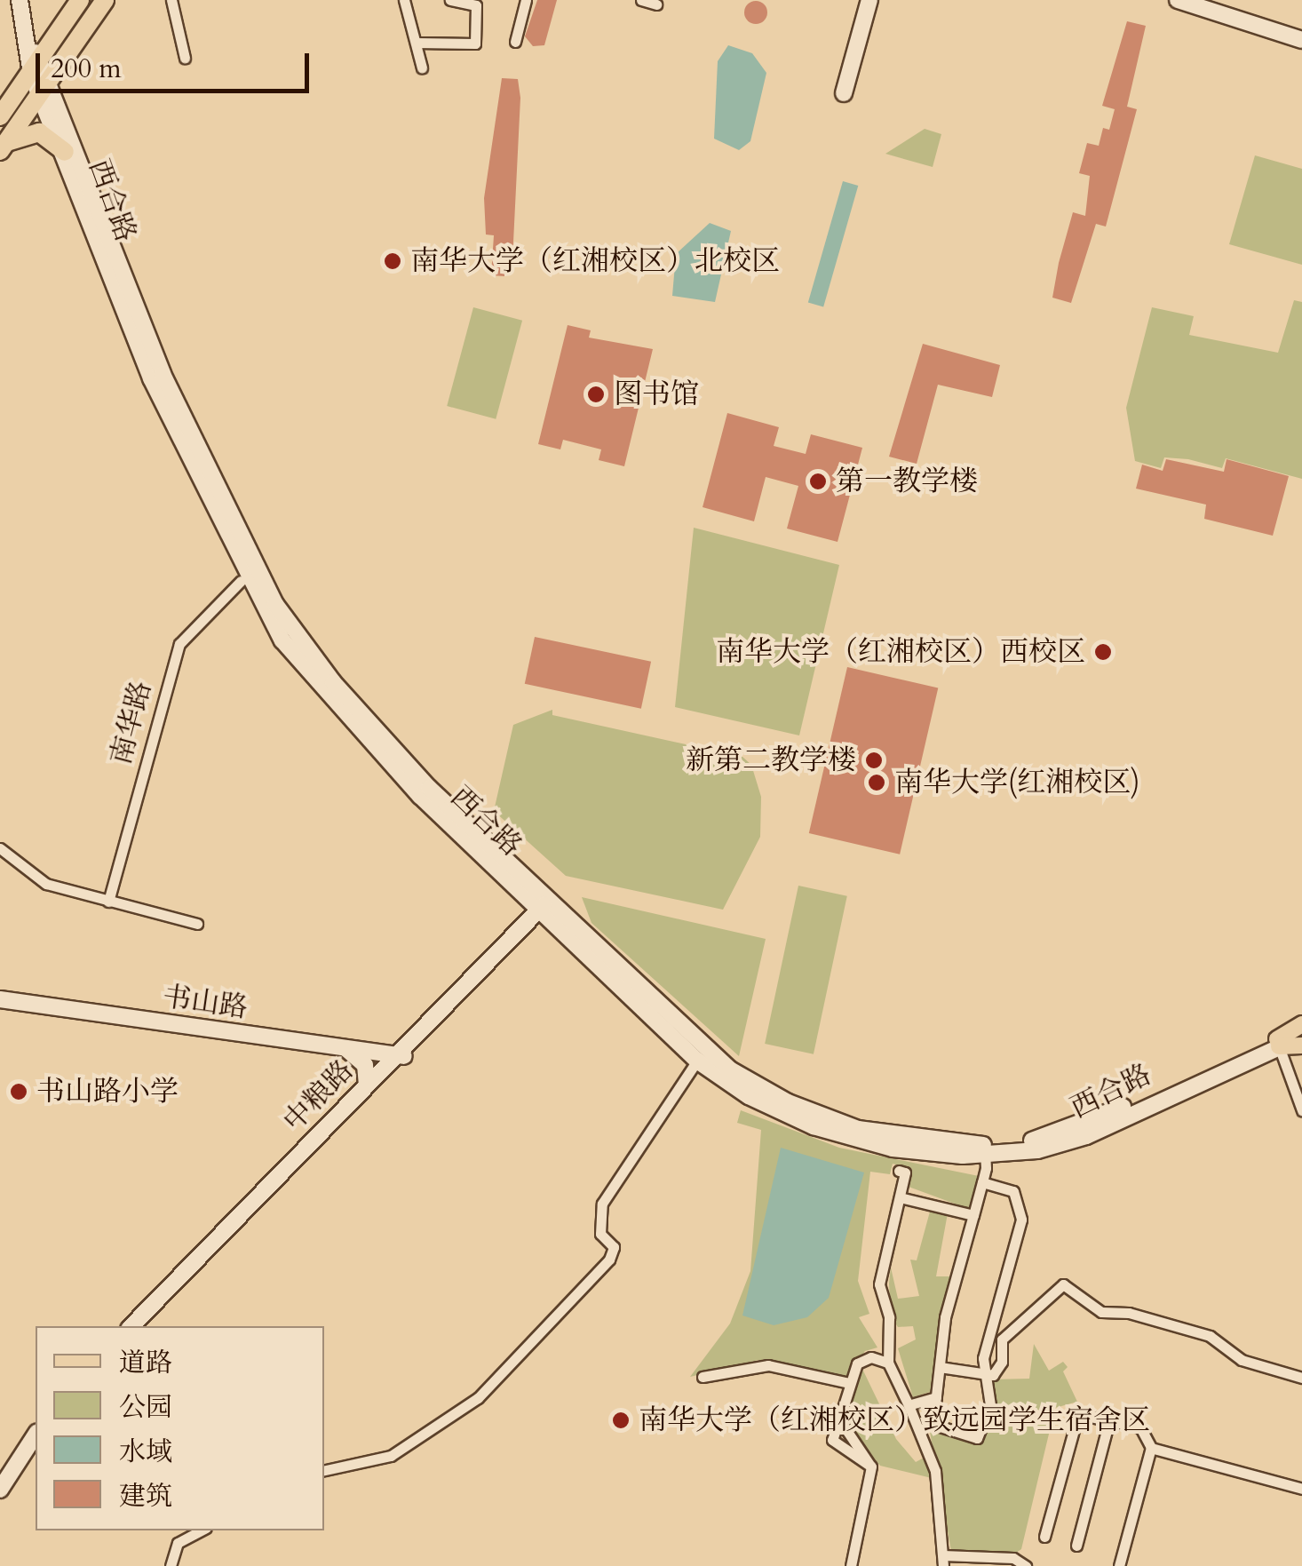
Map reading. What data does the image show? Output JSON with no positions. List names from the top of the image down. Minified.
{"streets":{"main road":["西合路","书山路","中粮路"],"street":["南华路"]},"crossings":[["西合路","中粮路"],["书山路","中粮路"]],"places":["南华大学（红湘校区）北校区","图书馆","第一教学楼","南华大学（红湘校区）西校区","新第二教学楼","南华大学(红湘校区)","书山路小学","南华大学（红湘校区）致远园学生宿舍区"],"legend":["道路","公园","水域","建筑"],"scale_bar":"200 m"}
